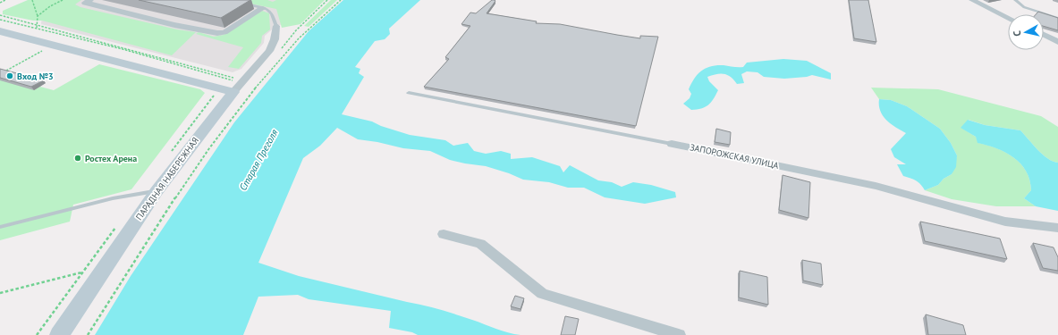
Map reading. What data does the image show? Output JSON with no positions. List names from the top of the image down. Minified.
{"streets":{"main road":["ПАРАДНАЯ НАБЕРЕЖНАЯ"],"street":["ЗАПОРОЖСКАЯ УЛИЦА"]},"water":["Старая Преголя"],"places":["Вход №3","Ростех Арена"],"north":"left"}
